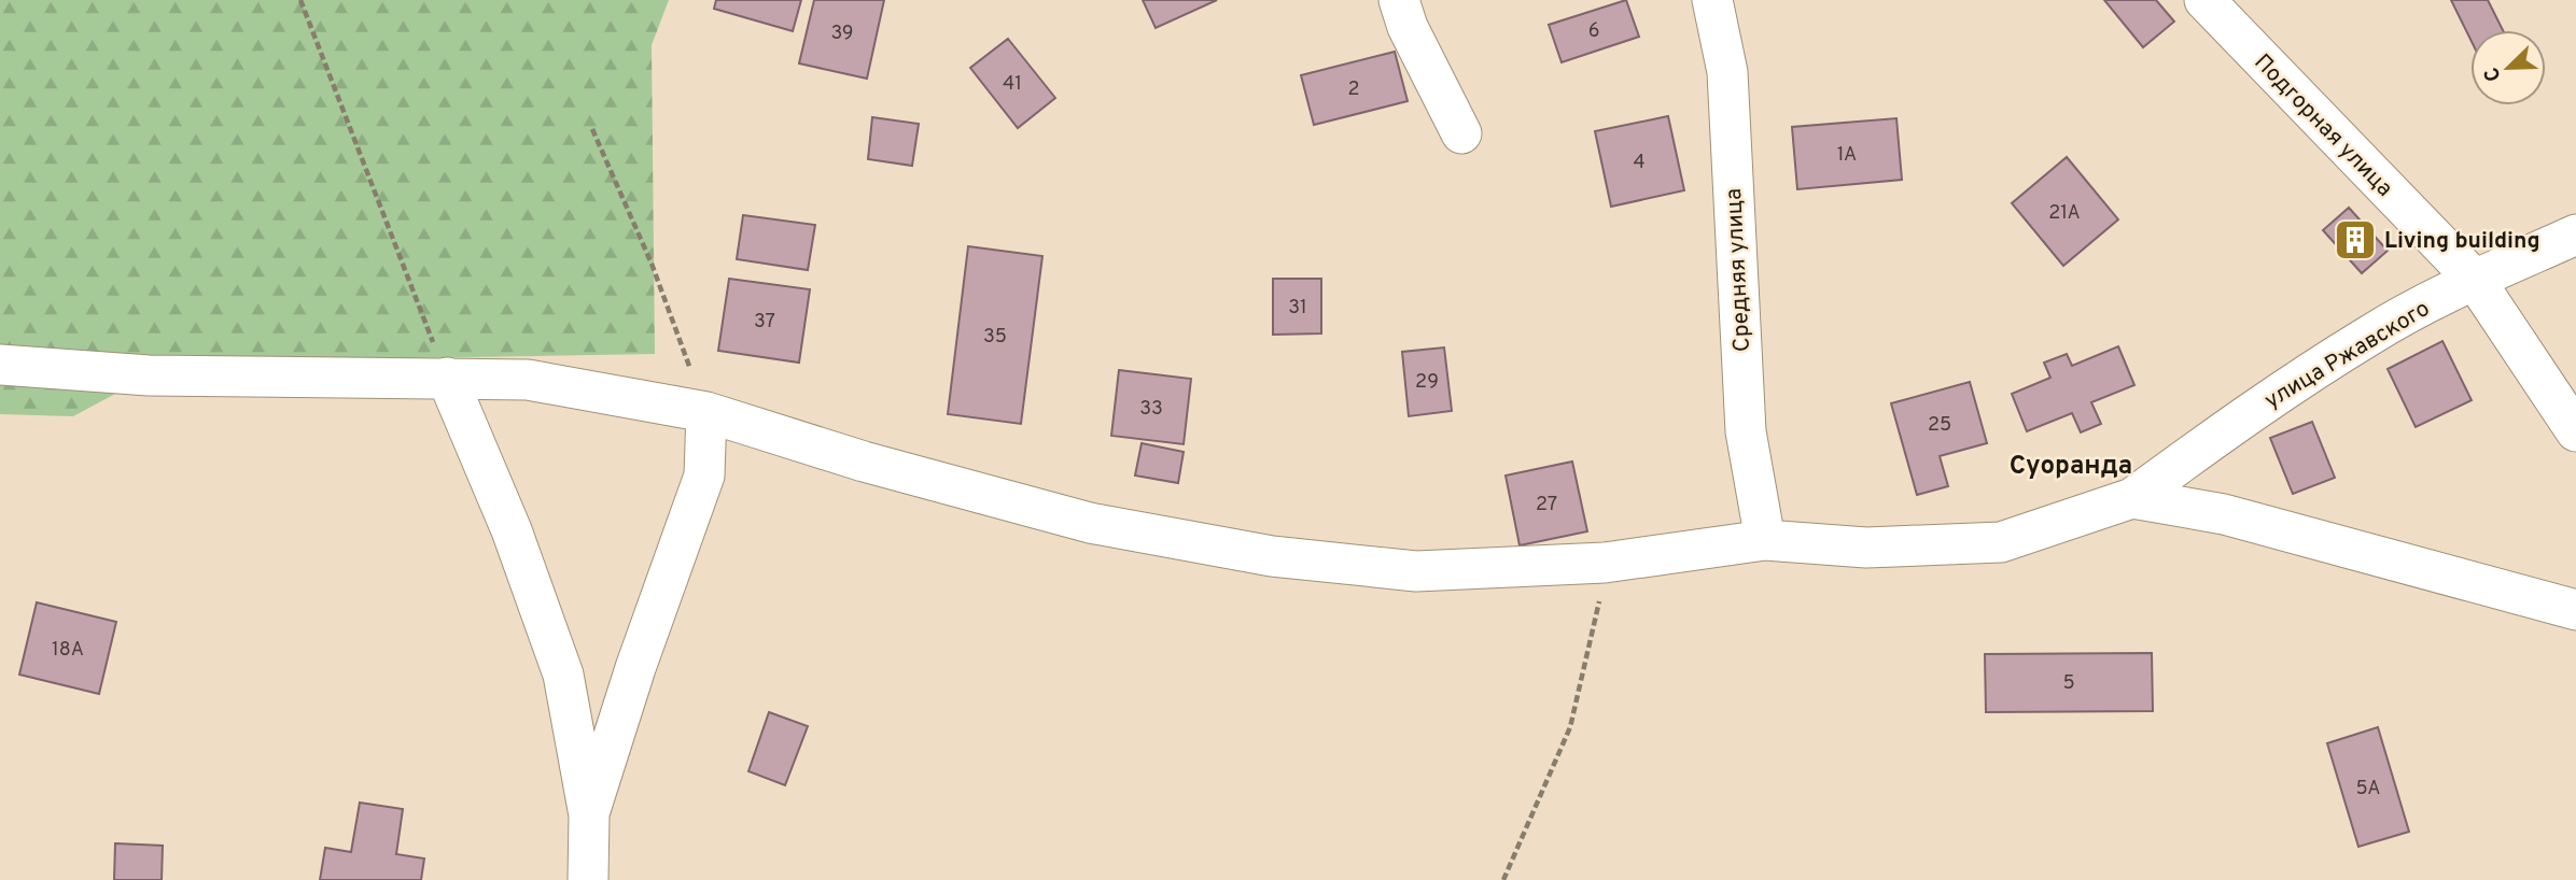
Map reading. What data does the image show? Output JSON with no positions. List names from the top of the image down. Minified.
{"streets":{"street":["Подгорная улица","Средняя улица","улица Ржавского"]},"crossings":[["Подгорная улица","улица Ржавского"]],"districts":["Суоранда"],"places":{"building":["Living building"]},"house_numbers":["6","39","41","2","1А","4","21А","31","37","35","29","33","25","27","18А","5","5А"],"north":"bottom left"}
